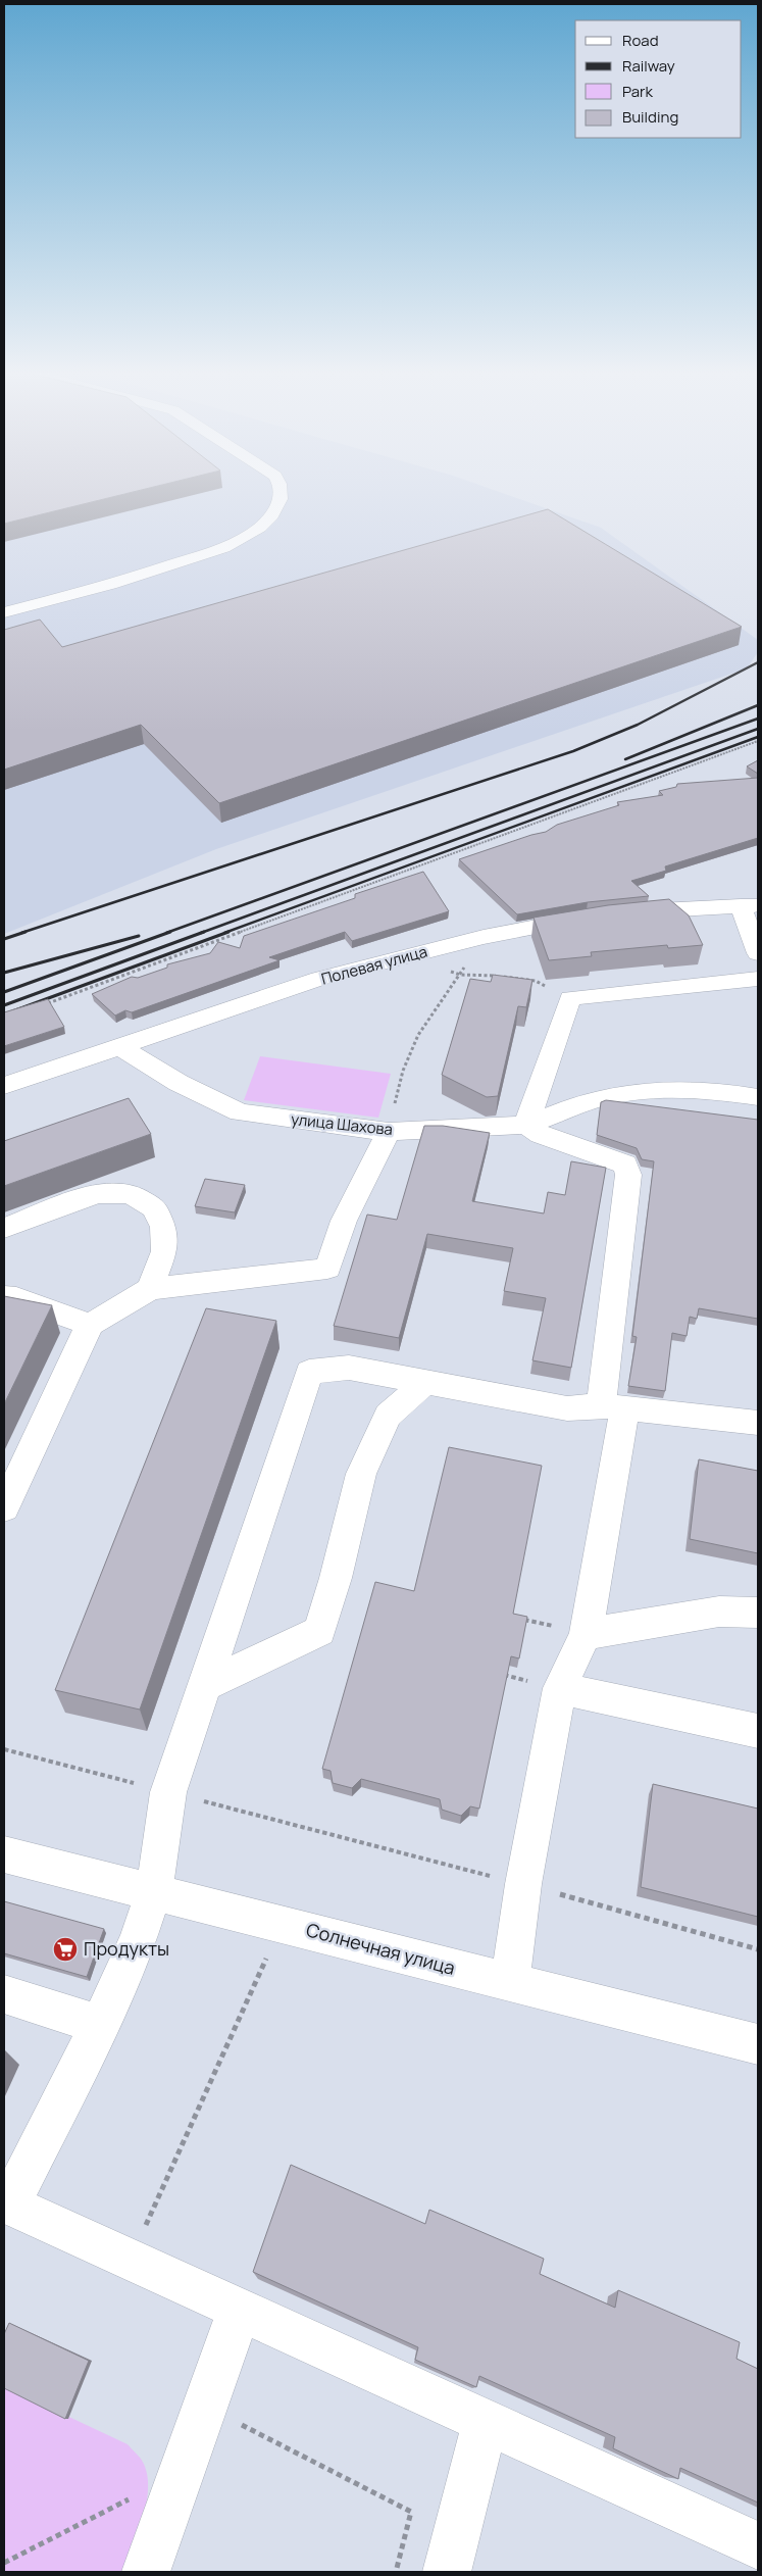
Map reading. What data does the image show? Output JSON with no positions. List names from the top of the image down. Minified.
{"streets":{"street":["Полевая улица","улица Шахова","Солнечная улица"]},"crossings":[["Полевая улица","улица Шахова"]],"places":{"supermarket":["Продукты"]},"legend":["Road","Railway","Park","Building"]}
